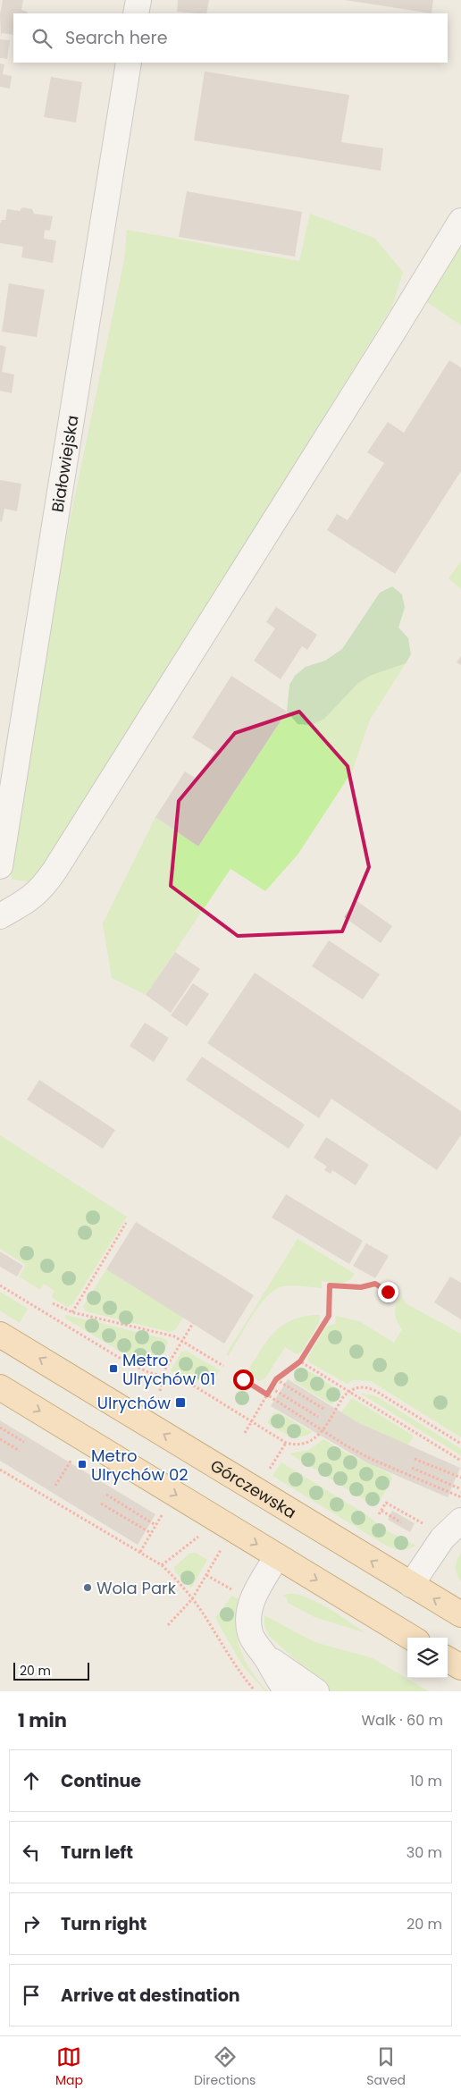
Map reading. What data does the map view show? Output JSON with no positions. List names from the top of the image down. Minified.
{"streets":{"main road":["Górczewska"],"street":["Białowiejska"]},"places":{"transit":["Metro Ulrychów 01","Ulrychów","Metro Ulrychów 02"],"other":["Wola Park"]},"scale_bar":"20 m","page":{"search":"Search here","scale":"20 m","heading":["1 min","Walk · 60 m"],"list":[["Continue","10 m"],["Turn left","30 m"],["Turn right","20 m"],"Arrive at destination"],"nav":["Map","Directions","Saved"]}}
